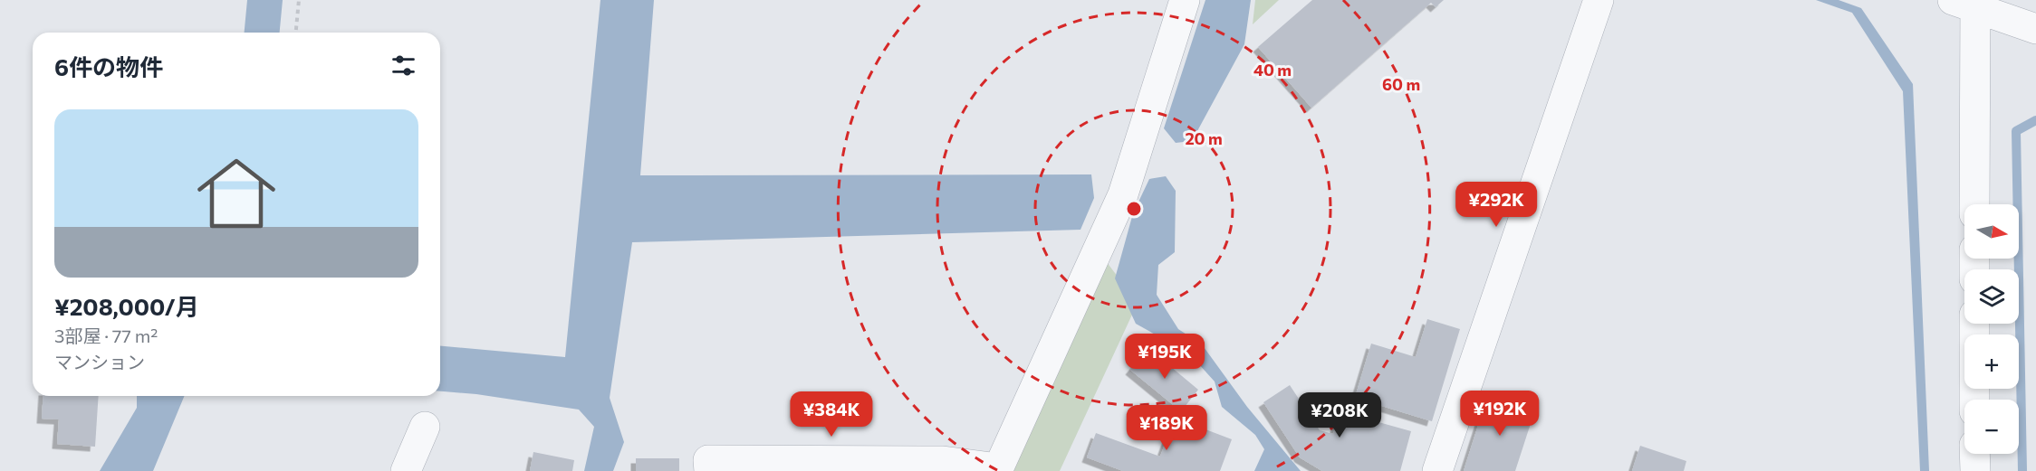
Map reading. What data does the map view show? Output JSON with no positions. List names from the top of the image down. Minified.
{"north":"right","page":{"heading":"6件の物件","list":[{"name":"¥208,000/月","note":"3部屋 · 77 m² · マンション"}],"price":["¥292K","¥195K","¥192K","¥384K","¥208K","¥189K"],"map_buttons":["+","−"]},"rings":["40 m","60 m","20 m"]}
